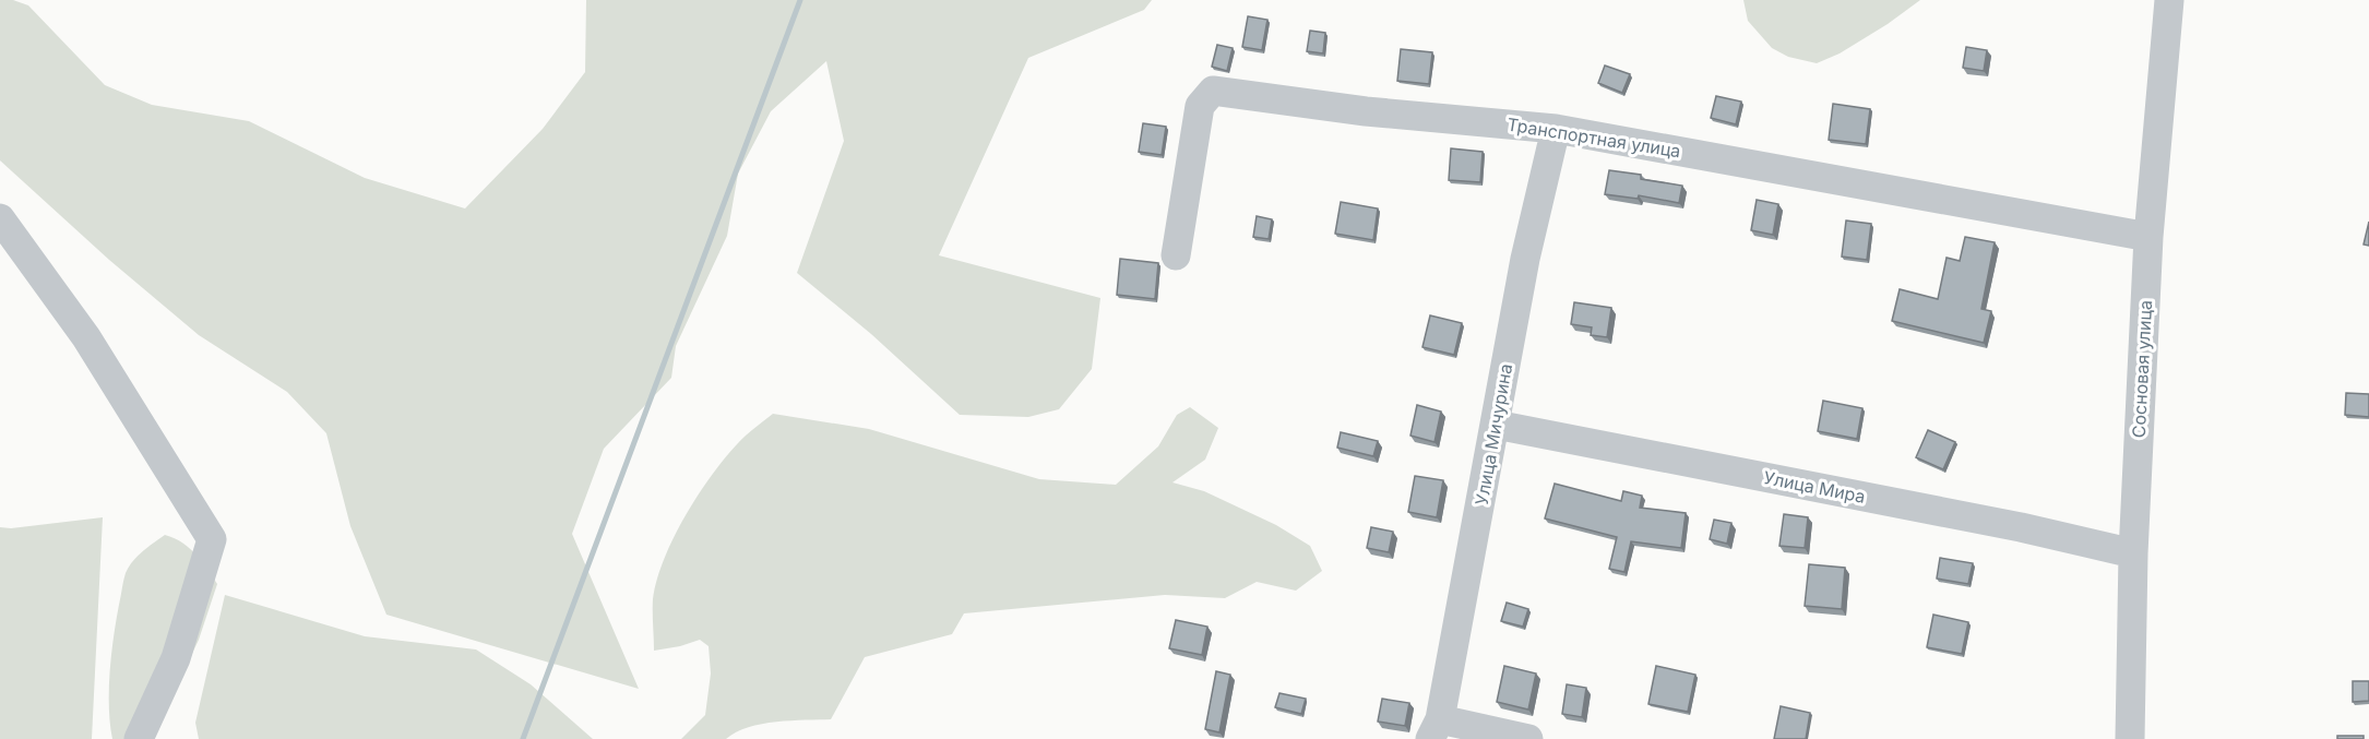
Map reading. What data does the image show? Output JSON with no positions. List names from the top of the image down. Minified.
{"streets":{"street":["Транспортная улица","Сосновая улица","Улица Мичурина","Улица Мира"]},"crossings":[["Транспортная улица","Сосновая улица"],["Транспортная улица","Улица Мичурина"],["Сосновая улица","Улица Мира"],["Улица Мичурина","Улица Мира"]]}
